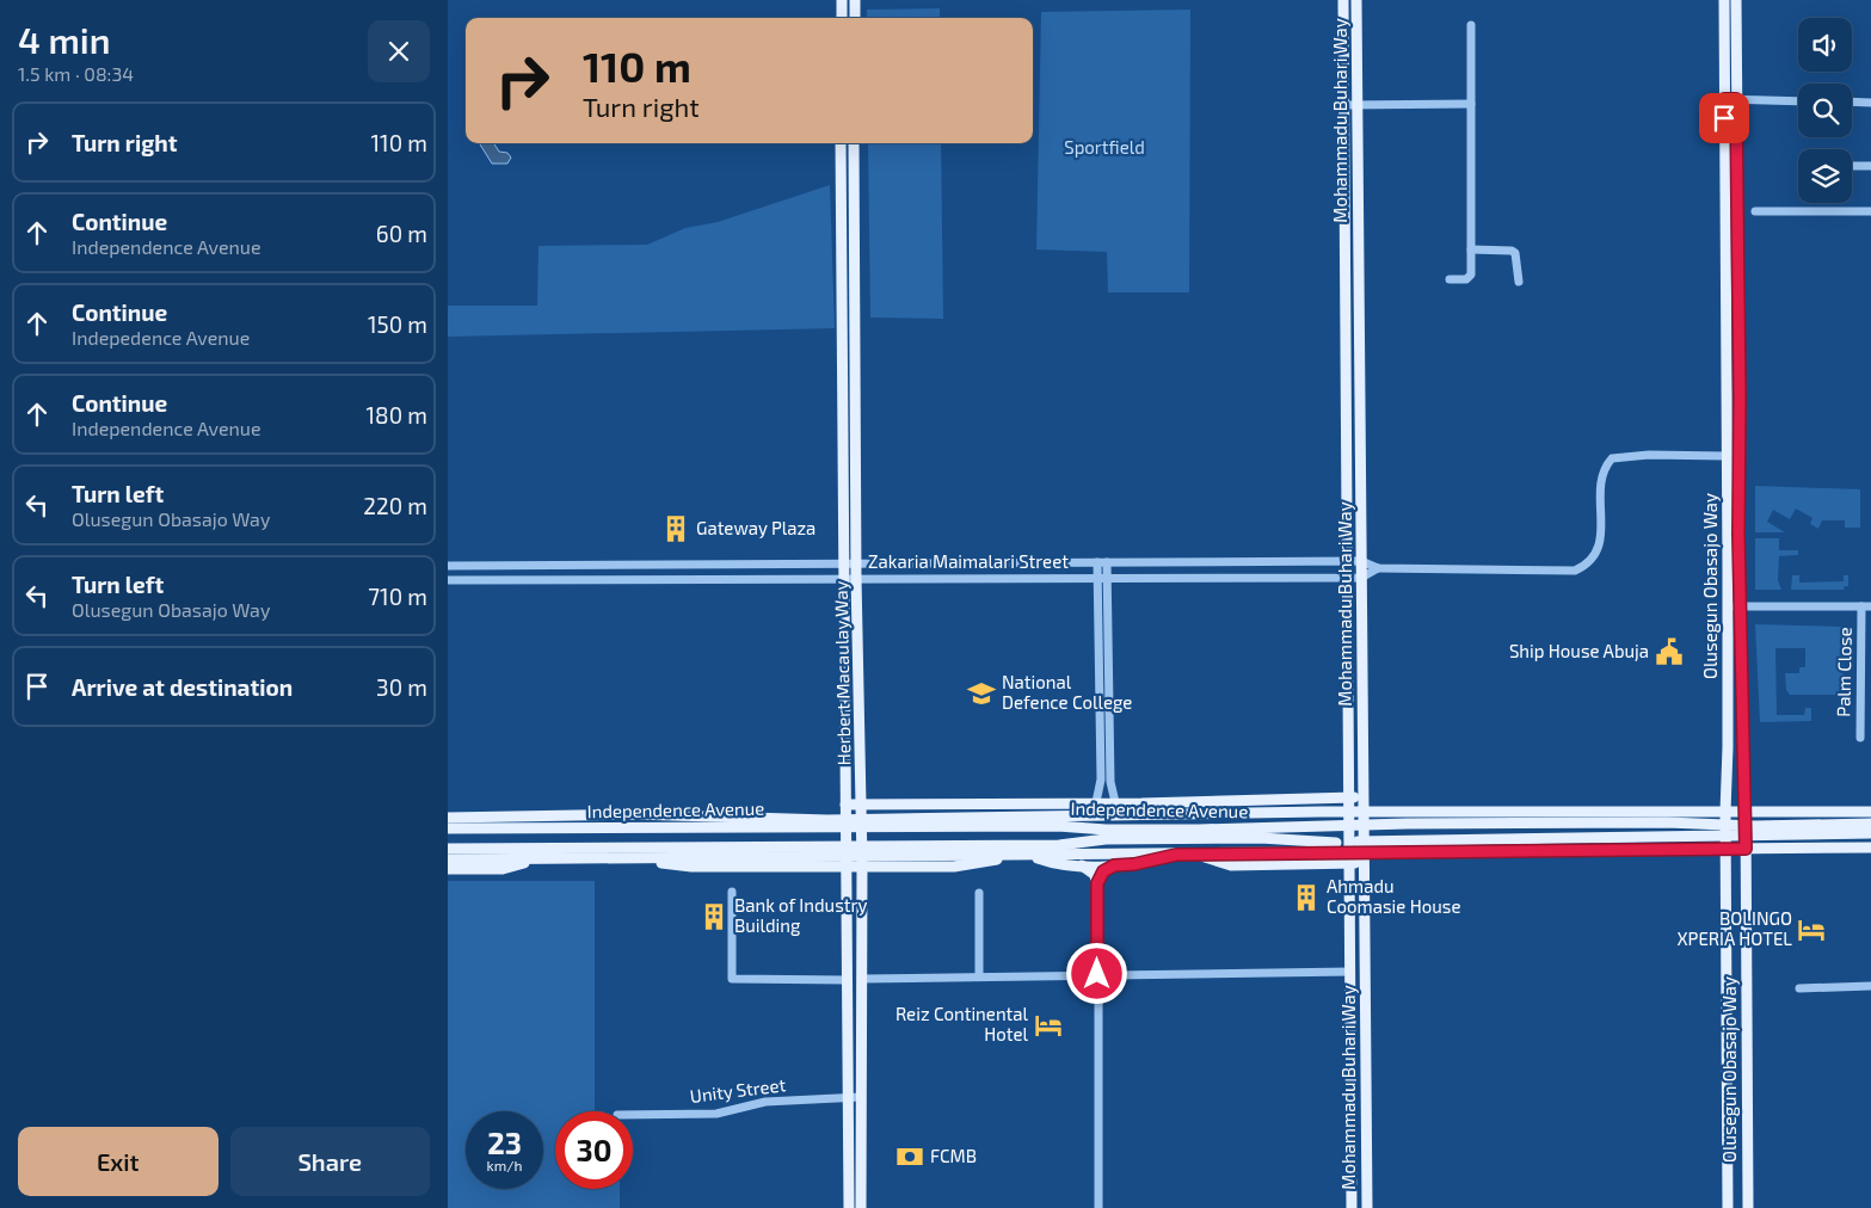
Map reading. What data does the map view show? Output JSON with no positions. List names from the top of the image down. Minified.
{"streets":{"main road":["Mohammadu Buhari Way","Olusegun Obasajo Way","Herbert Macaulay Way","Independence Avenue"],"street":["Zakaria Maimalari Street","Palm Close","Unity Street"]},"crossings":[["Mohammadu Buhari Way","Zakaria Maimalari Street"],["Zakaria Maimalari Street","Olusegun Obasajo Way"],["Zakaria Maimalari Street","Herbert Macaulay Way"],["Olusegun Obasajo Way","Independence Avenue"],["Herbert Macaulay Way","Unity Street"]],"parks":["Sportfield"],"places":{"building":["Gateway Plaza","Ahmadu Coomasie House","Bank of Industry Building"],"public building":["Ship House Abuja"],"school or university":["National Defence College"],"hotel":["BOLINGO XPERIA HOTEL","Reiz Continental Hotel"],"bank":["FCMB"]},"page":{"heading":["4 min","1.5 km · 08:34"],"turn":["110 m","Turn right"],"list":[{"name":"Turn right","value":"110 m"},{"name":"Continue","note":"Independence Avenue","value":"60 m"},{"name":"Continue","note":"Indepedence Avenue","value":"150 m"},{"name":"Continue","note":"Independence Avenue","value":"180 m"},{"name":"Turn left","note":"Olusegun Obasajo Way","value":"220 m"},{"name":"Turn left","note":"Olusegun Obasajo Way","value":"710 m"},{"name":"Arrive at destination","value":"30 m"}],"speed":"23 km/h","limit":"30","buttons":["Exit","Share"]}}
